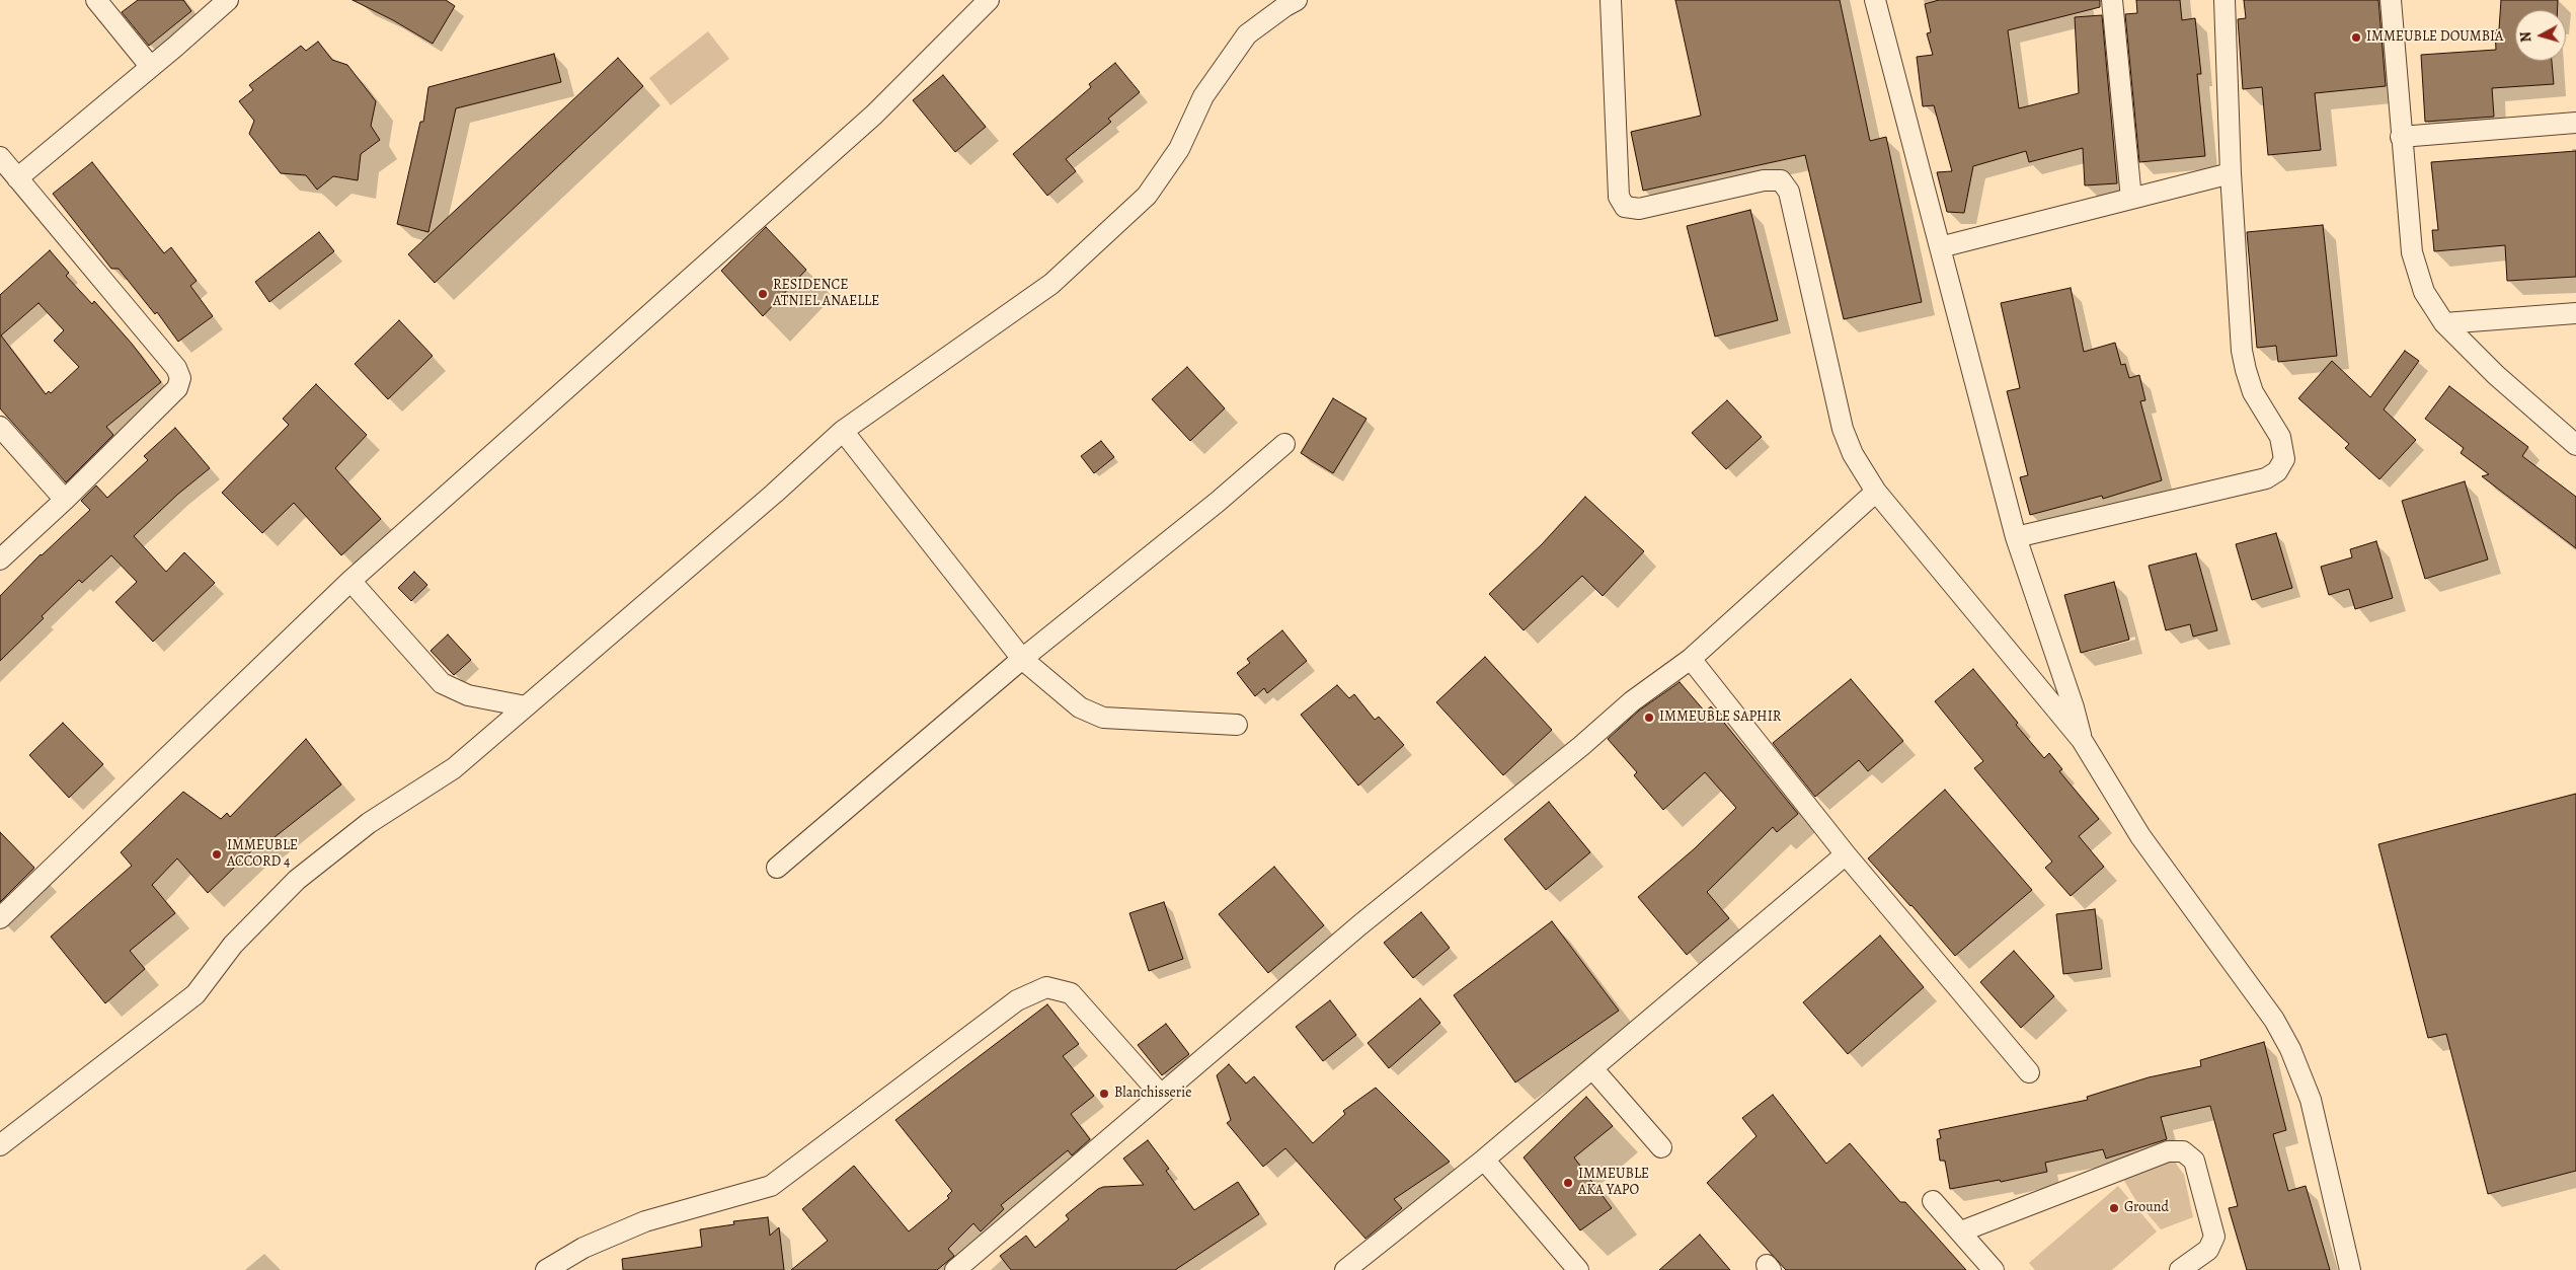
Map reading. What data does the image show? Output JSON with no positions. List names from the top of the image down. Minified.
{"places":["IMMEUBLE DOUMBIA","RESIDENCE ATNIEL ANAELLE","IMMEUBLE SAPHIR","IMMEUBLE ACCORD 4","Blanchisserie","IMMEUBLE AKA YAPO","Ground"],"north":"left"}
